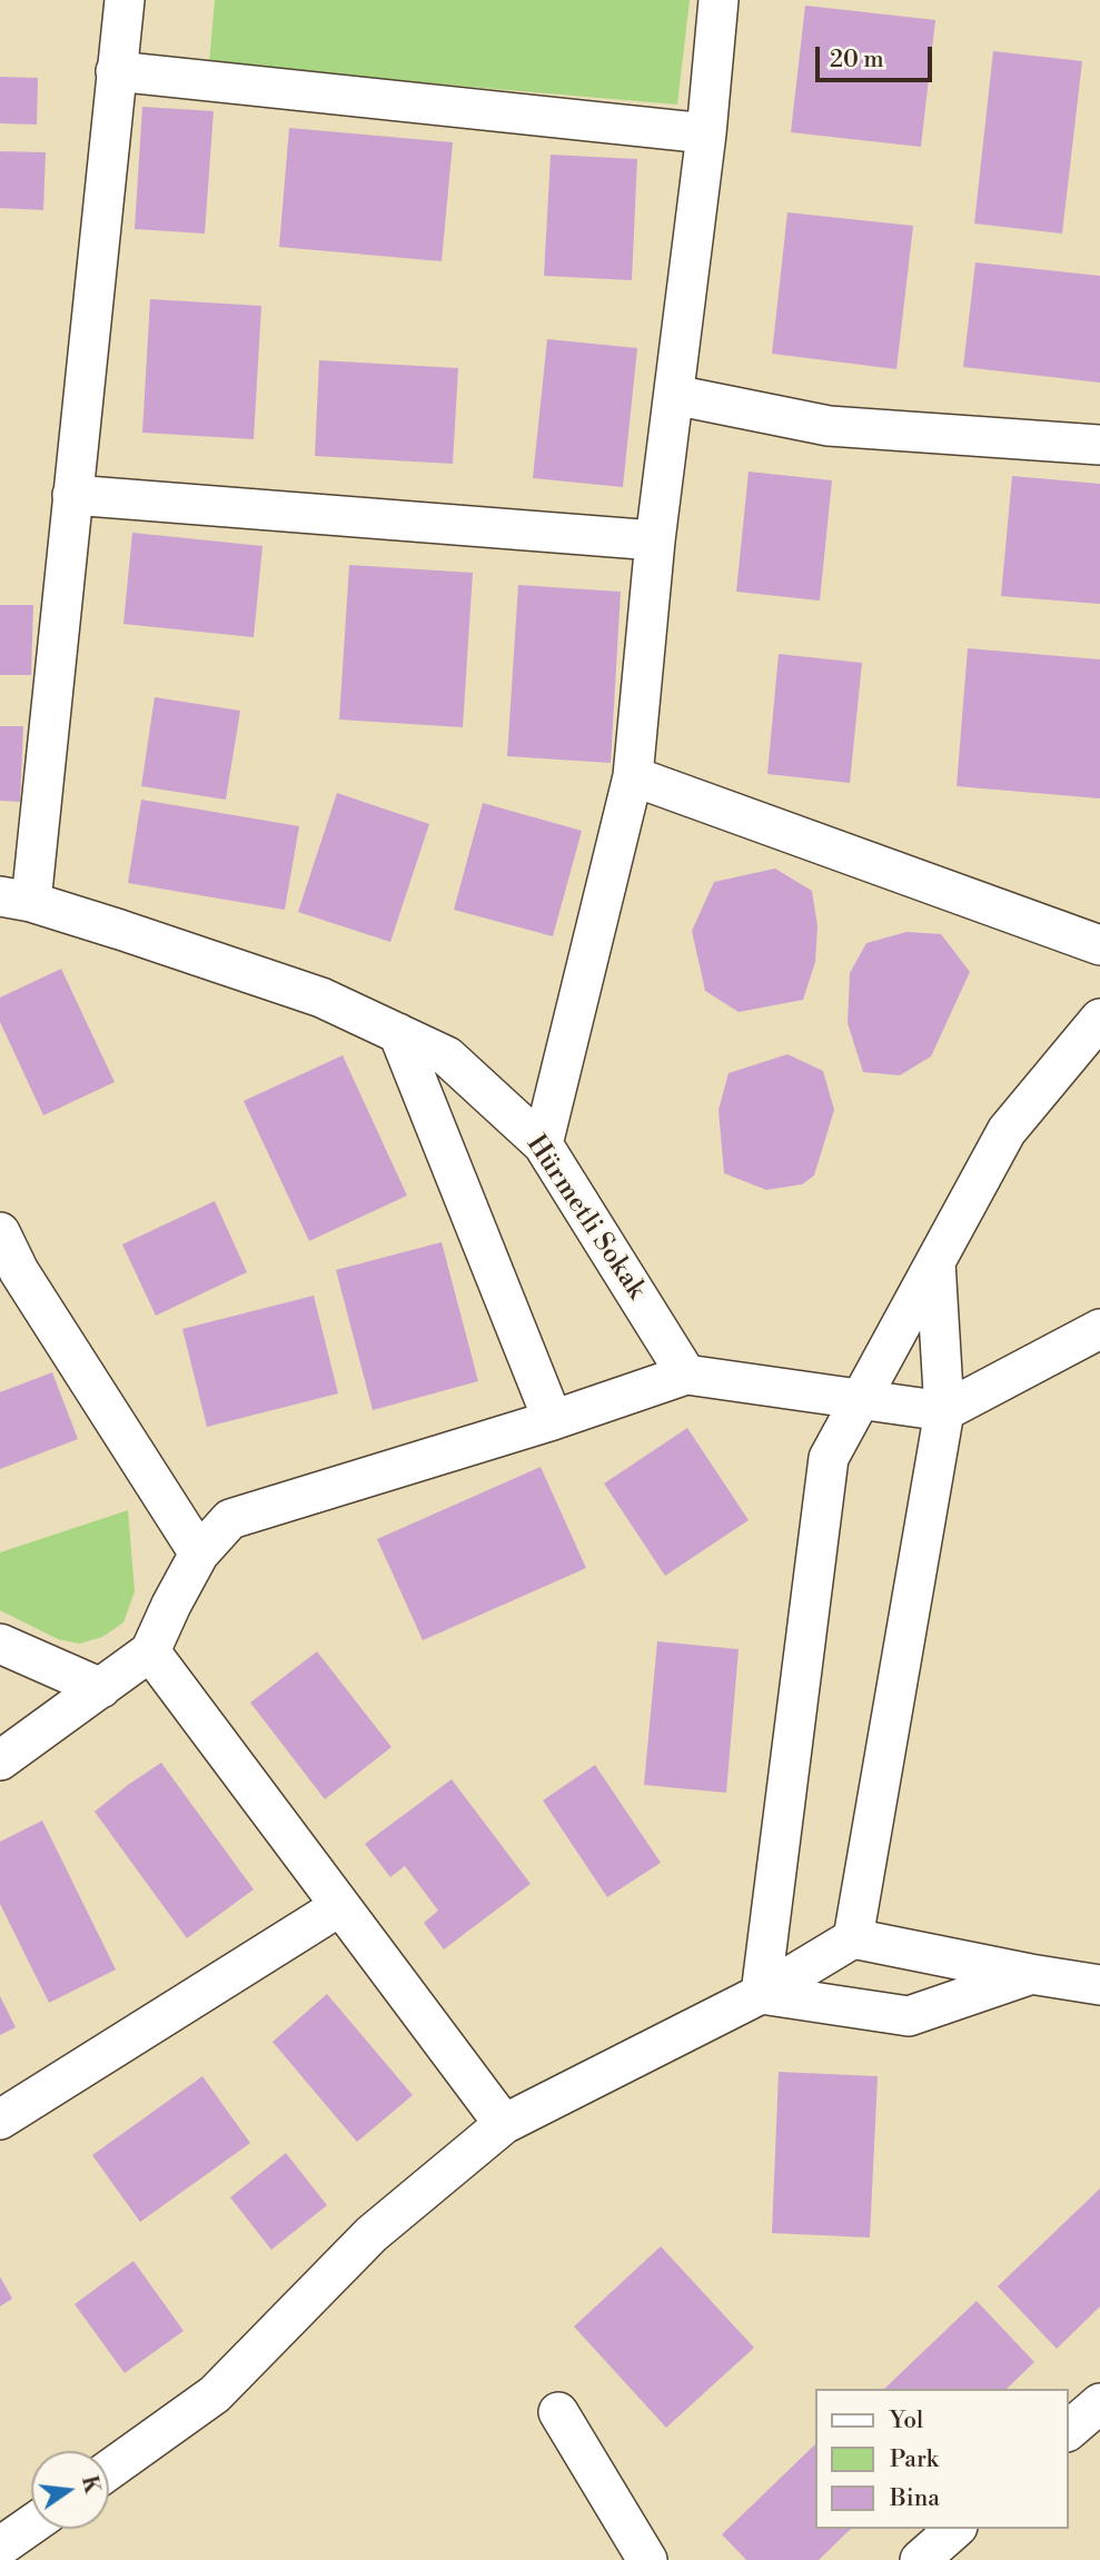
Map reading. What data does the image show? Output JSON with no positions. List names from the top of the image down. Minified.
{"streets":{"street":["Hürmetli Sokak"]},"legend":["Yol","Park","Bina"],"scale_bar":"20 m","north":"right"}
